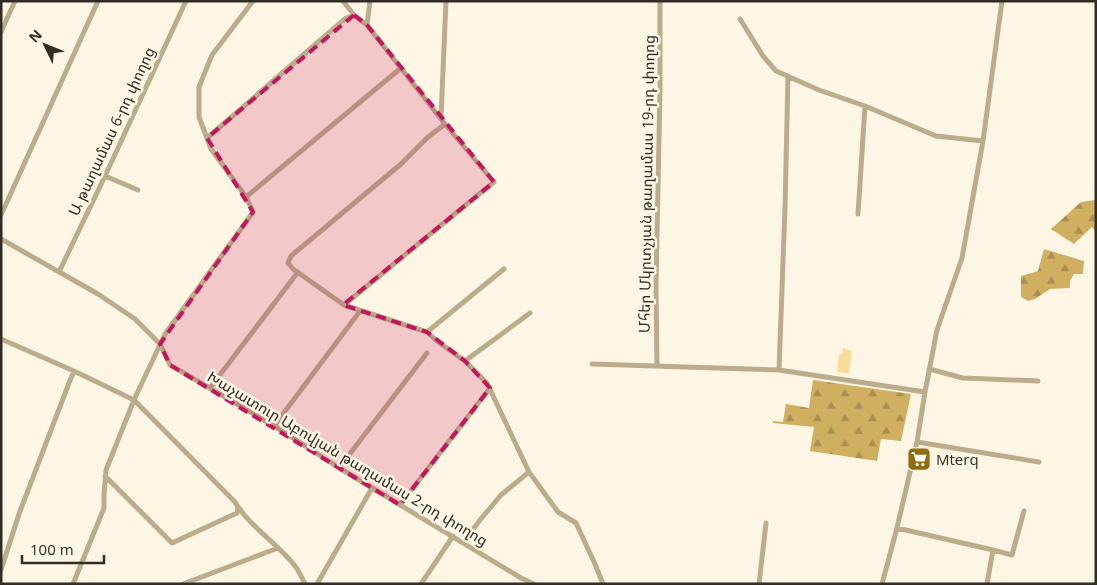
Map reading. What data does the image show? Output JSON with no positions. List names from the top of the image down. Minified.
{"streets":{"street":["Ա թաղամաս 6-րդ փողոց","Մհեր Մկրտչյան թաղամաս 19-րդ փողոց","Խաչատուր Աբովյան թաղամաս 2-րդ փողոց"]},"crossings":[["Ա թաղամաս 6-րդ փողոց","Խաչատուր Աբովյան թաղամաս 2-րդ փողոց"]],"places":{"supermarket":["Mterq"]},"scale_bar":"100 m","north":"top left"}
